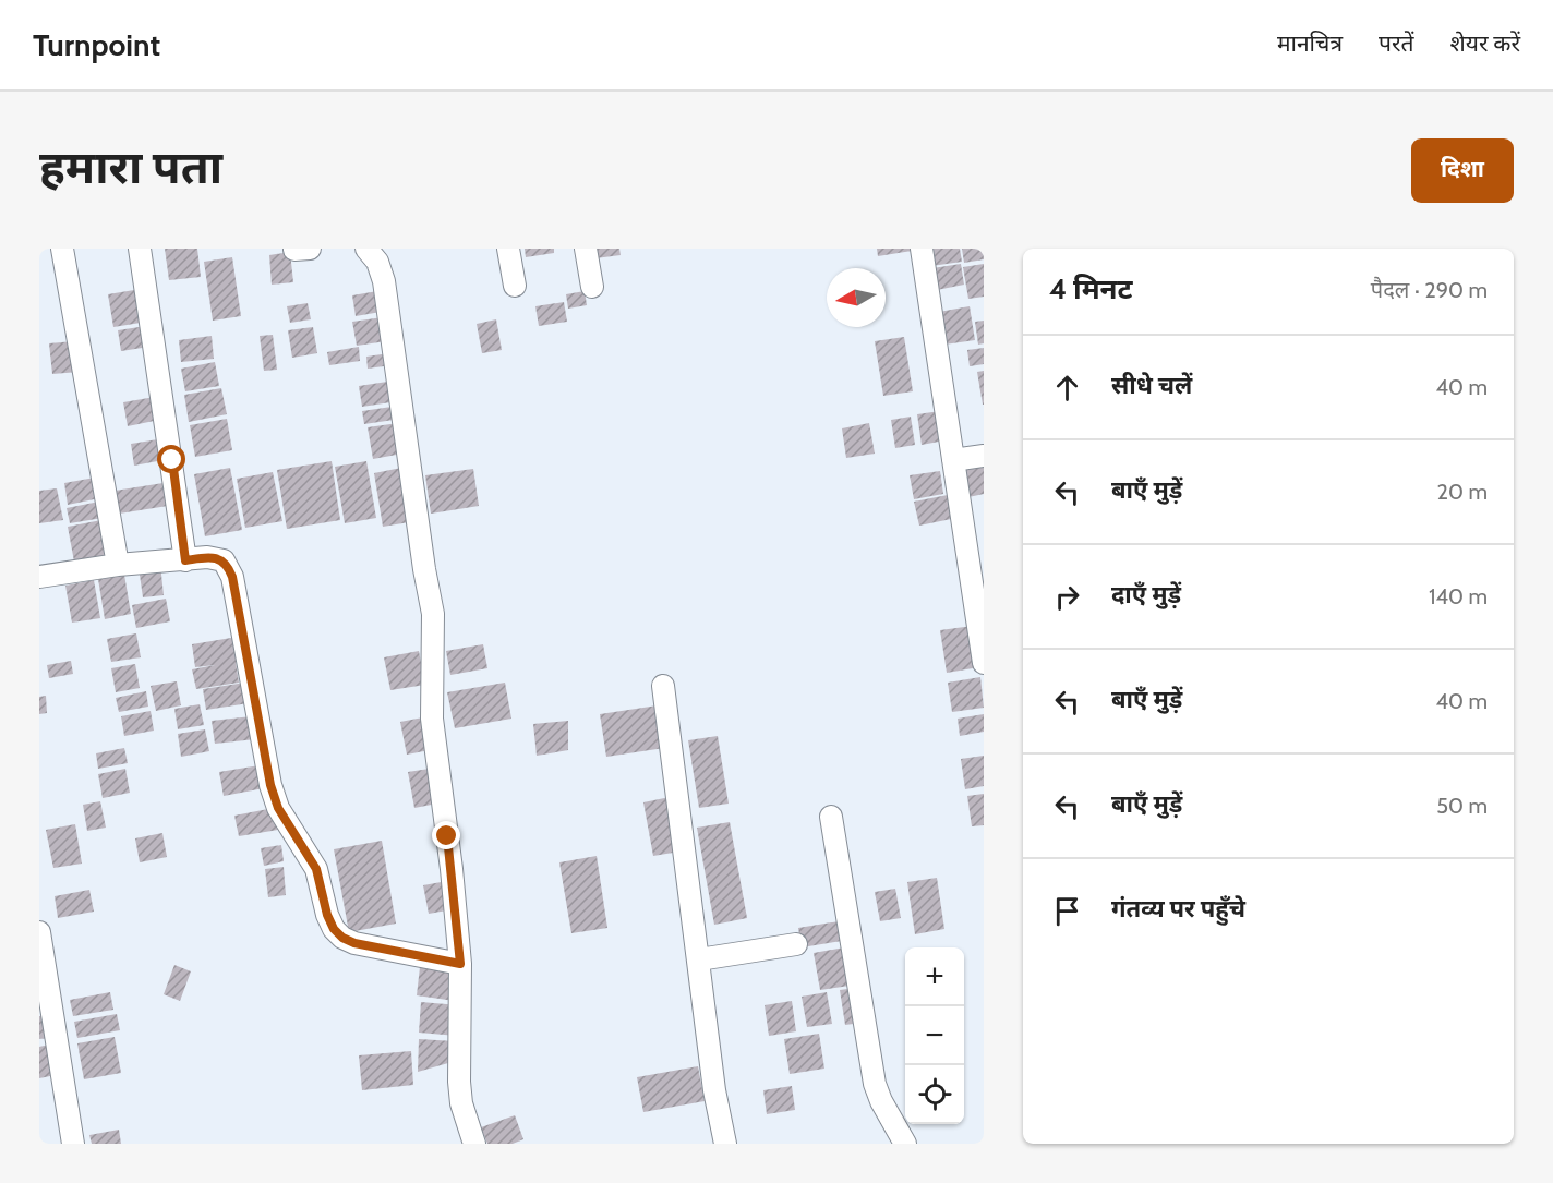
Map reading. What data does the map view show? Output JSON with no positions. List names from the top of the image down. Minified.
{"north":"left","page":{"header":"Turnpoint","nav":["मानचित्र","परतें","शेयर करें"],"title":"हमारा पता","buttons":"दिशा","heading":["4 मिनट","पैदल · 290 m"],"list":[["सीधे चलें","40 m"],["बाएँ मुड़ें","20 m"],["दाएँ मुड़ें","140 m"],["बाएँ मुड़ें","40 m"],["बाएँ मुड़ें","50 m"],"गंतव्य पर पहुँचे"],"map_buttons":["+","−"]}}
